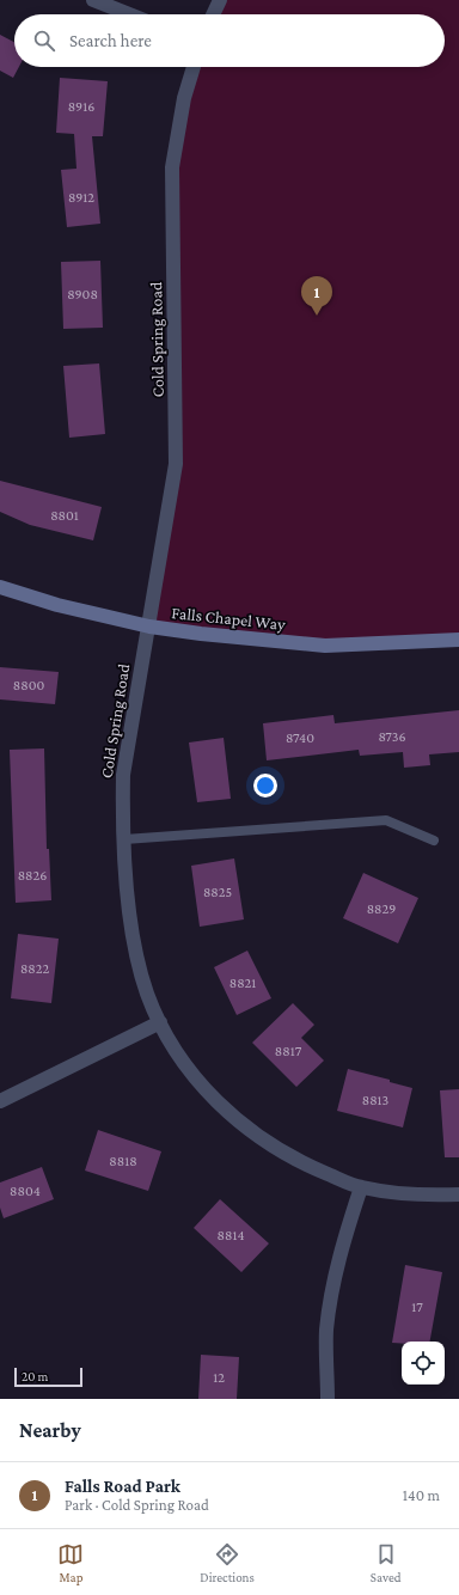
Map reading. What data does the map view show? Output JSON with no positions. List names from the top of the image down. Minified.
{"streets":{"street":["Cold Spring Road","Falls Chapel Way"]},"crossings":[["Cold Spring Road","Falls Chapel Way"]],"house_numbers":["8916","8912","8908","8801","8800","8736","8740","8826","8825","8829","8822","8821","8817","8813","8818","8804","8814","17","12"],"scale_bar":"20 m","page":{"search":"Search here","pins":"1","scale":"20 m","heading":"Nearby","list":[{"mark":"1","name":"Falls Road Park","note":"Park · Cold Spring Road","value":"140 m"}],"nav":["Map","Directions","Saved"]}}
